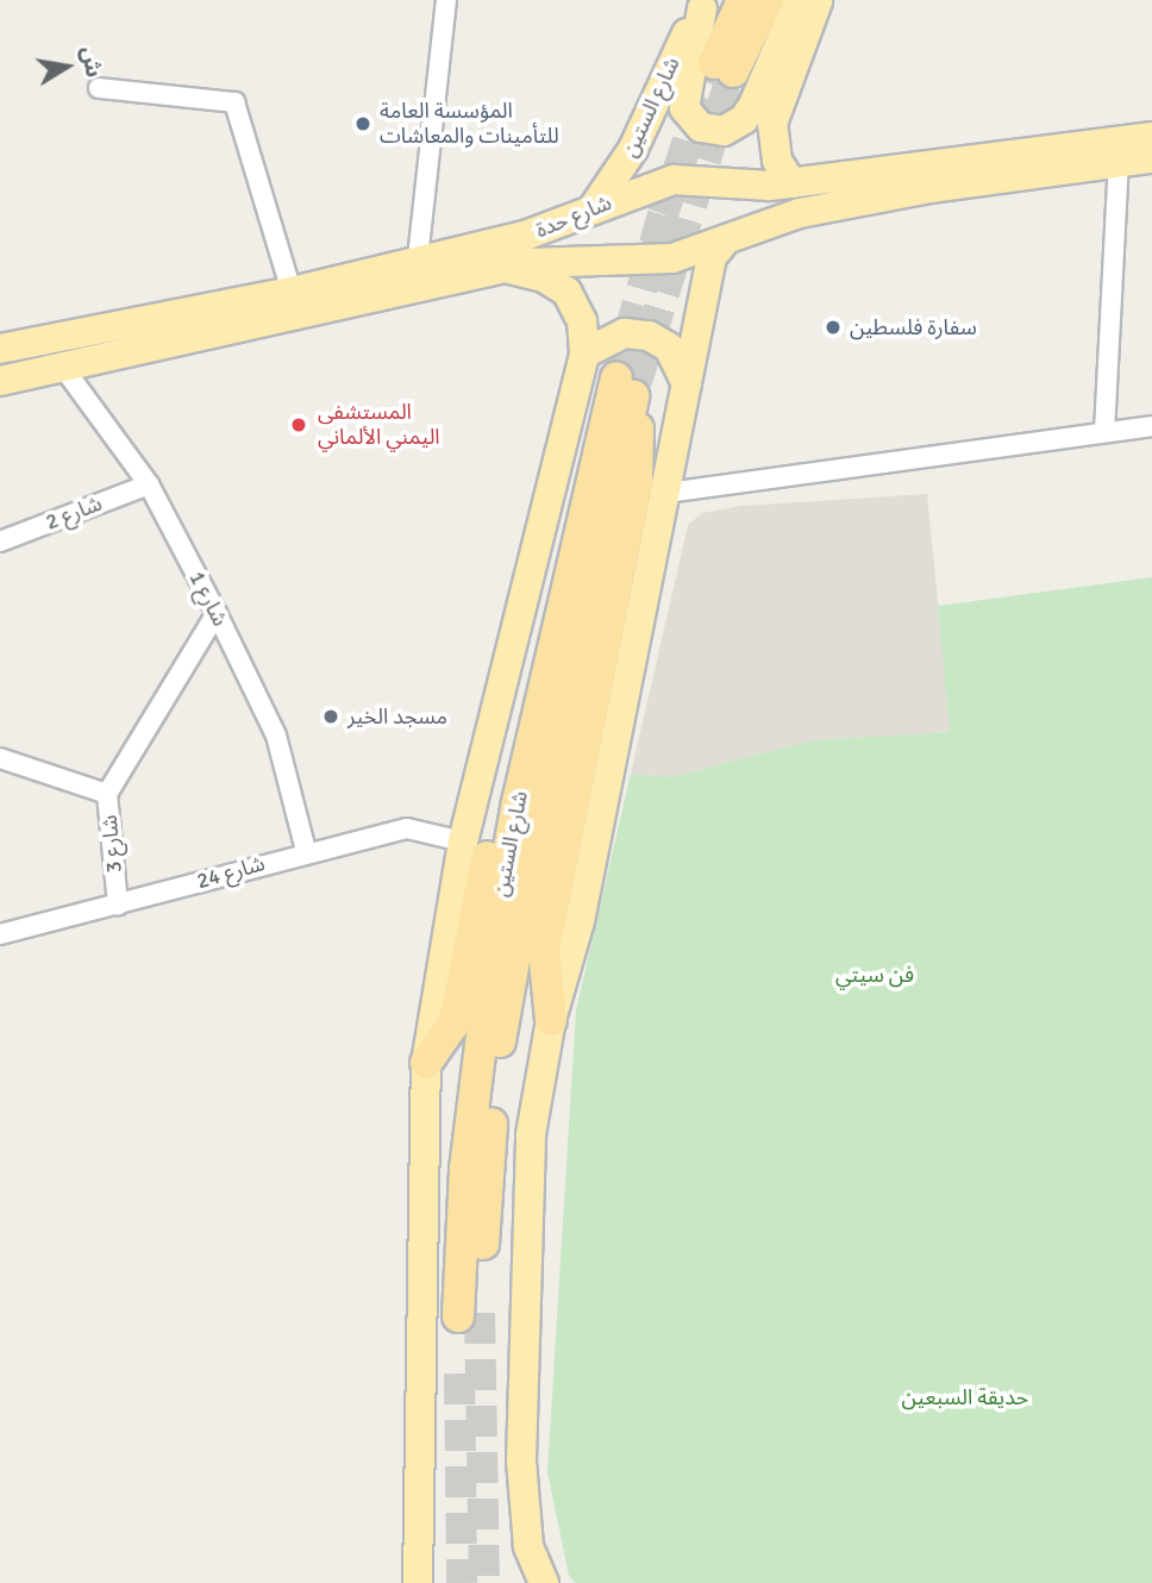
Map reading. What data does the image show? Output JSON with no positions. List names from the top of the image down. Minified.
{"streets":{"highway":["شارع الستين"],"main road":["شارع حدة"],"street":["شارع 2","شارع 1","شارع 3","شارع 24"]},"crossings":[["شارع الستين","شارع حدة"],["شارع حدة","شارع 1"],["شارع 2","شارع 1"],["شارع 1","شارع 24"],["شارع 3","شارع 24"]],"parks":["فن سيتي","حديقة السبعين"],"places":["المؤسسة العامة للتأمينات والمعاشات","سفارة فلسطين","المستشفى اليمني الألماني","مسجد الخير"],"north":"right"}
